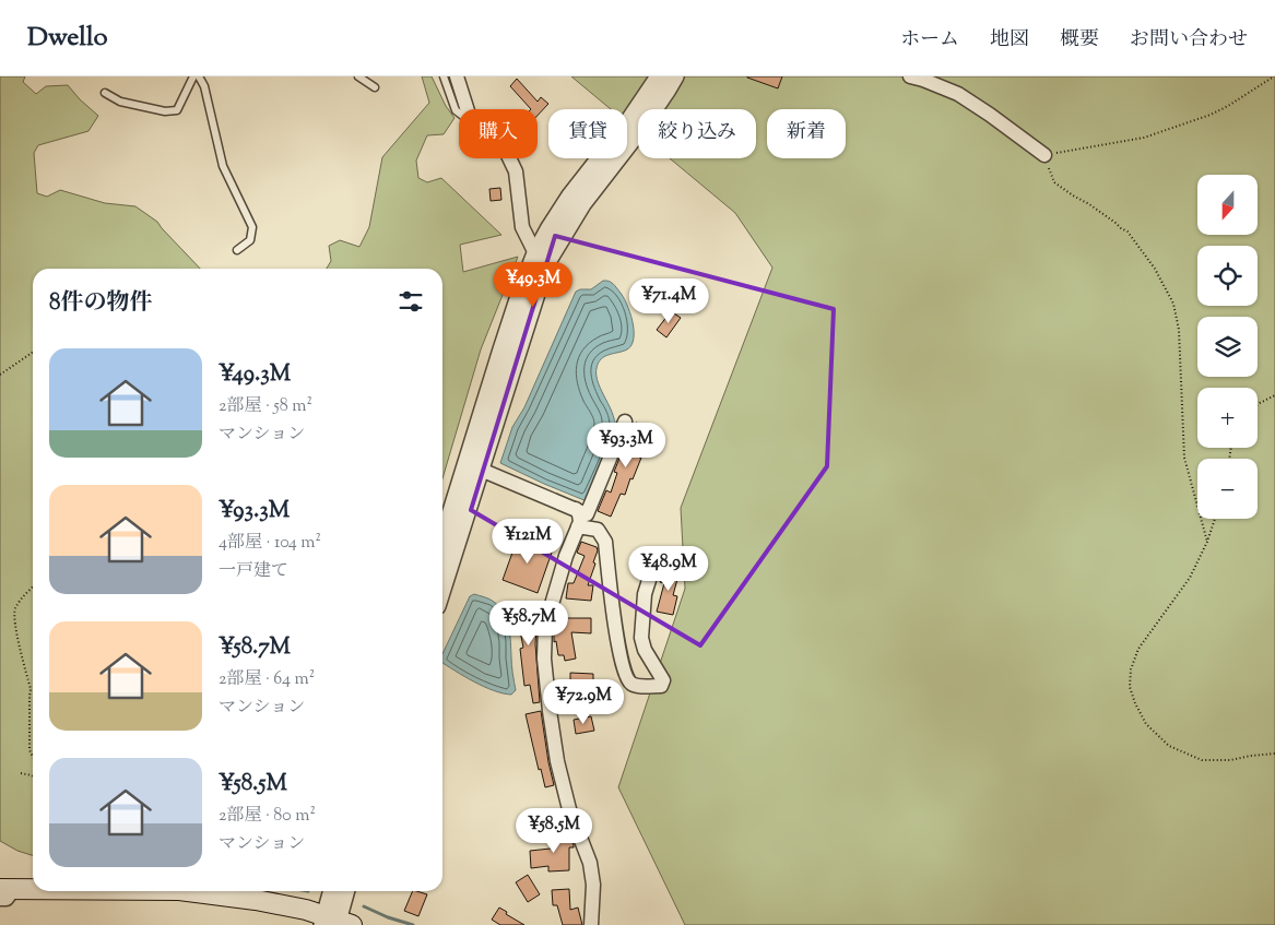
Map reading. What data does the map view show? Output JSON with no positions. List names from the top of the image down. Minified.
{"north":"bottom","page":{"header":"Dwello","nav":["ホーム","地図","概要","お問い合わせ"],"chip":["購入","賃貸","絞り込み","新着"],"map_buttons":["+","−"],"price":["¥49.3M","¥71.4M","¥93.3M","¥121M","¥48.9M","¥58.7M","¥72.9M","¥58.5M"],"heading":"8件の物件","list":[{"name":"¥49.3M","note":"2部屋 · 58 m² · マンション"},{"name":"¥93.3M","note":"4部屋 · 104 m² · 一戸建て"},{"name":"¥58.7M","note":"2部屋 · 64 m² · マンション"},{"name":"¥58.5M","note":"2部屋 · 80 m² · マンション"}]}}
